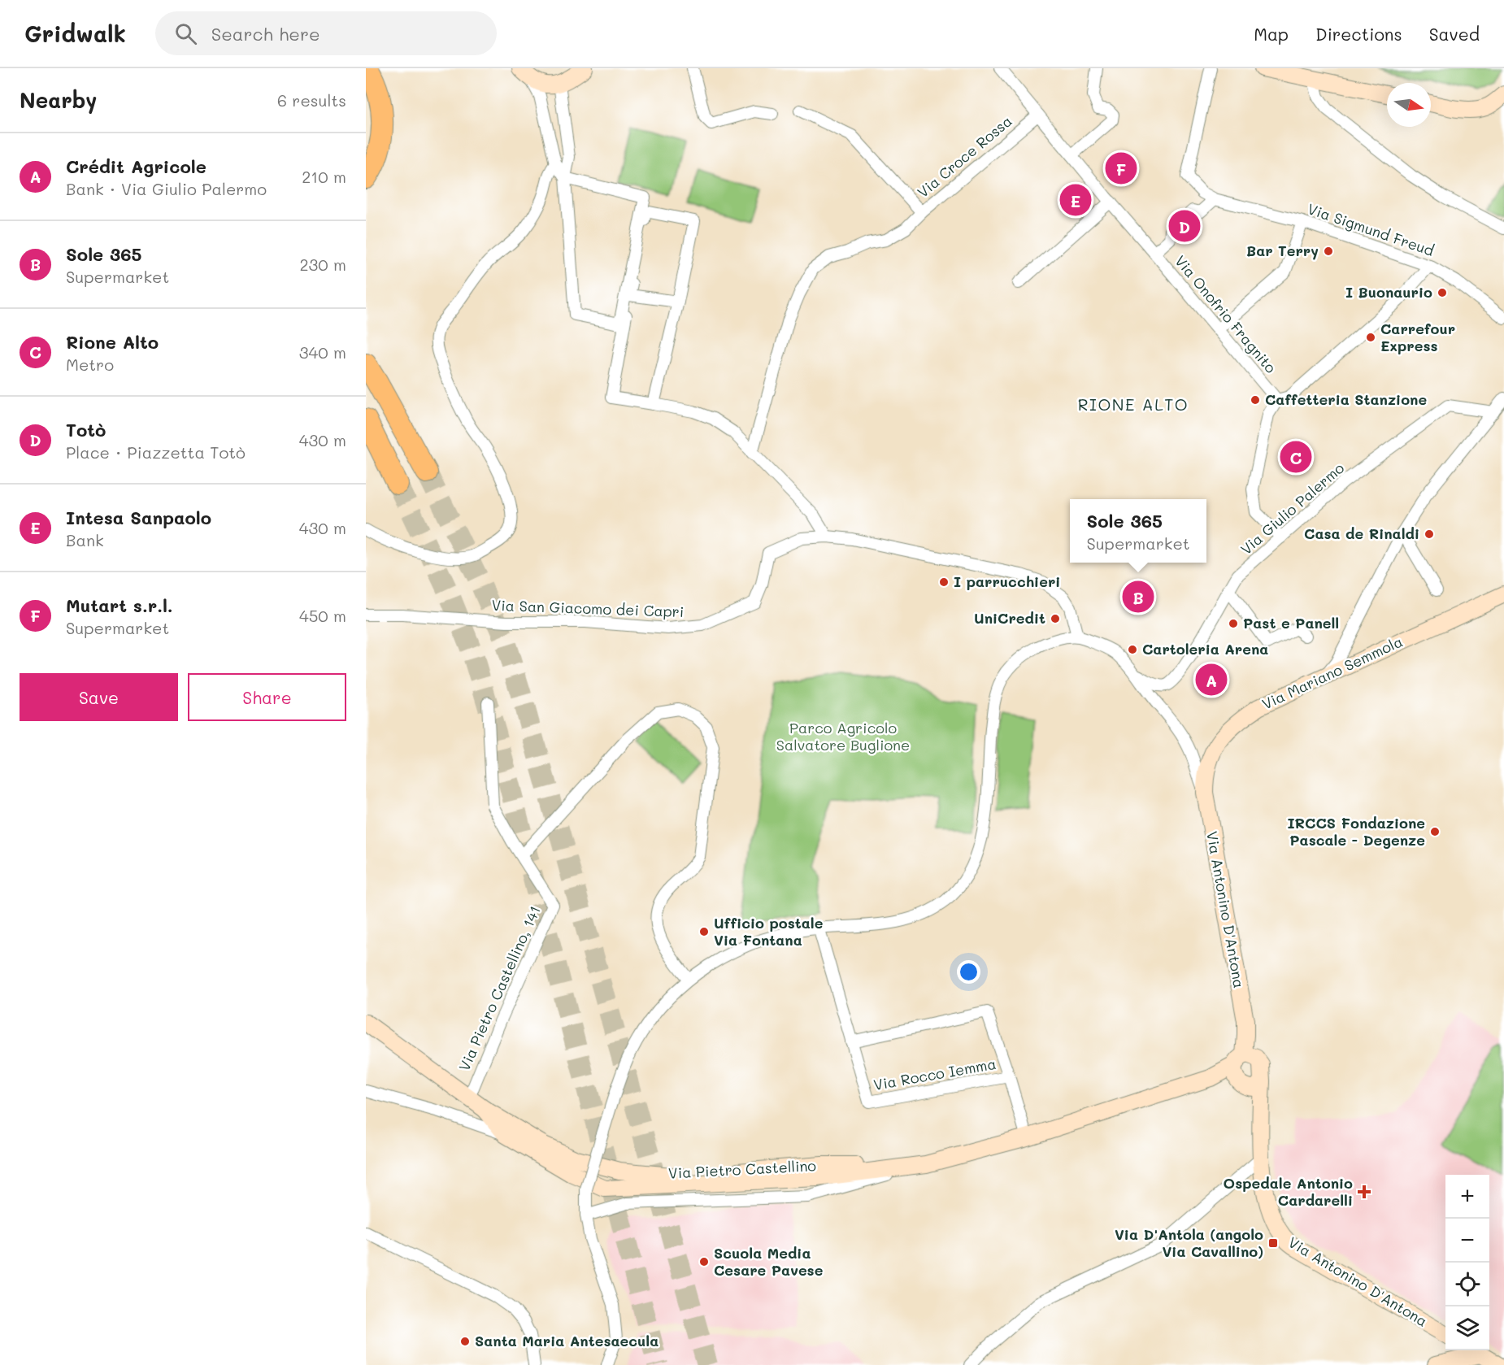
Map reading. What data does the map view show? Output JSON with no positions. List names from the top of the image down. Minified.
{"streets":{"main road":["Via Mariano Semmola","Via Antonino D'Antona","Via Pietro Castellino"],"street":["Via Croce Rossa","Via Sigmund Freud","Via Onofrio Fragnito","Via Giulio Palermo","Via San Giacomo dei Capri","Via Pietro Castellino, 141","Via Rocco Iemma"]},"crossings":[["Via Croce Rossa","Via Onofrio Fragnito"],["Via Mariano Semmola","Via Antonino D'Antona"],["Via Antonino D'Antona","Via Pietro Castellino"],["Via Pietro Castellino, 141","Via Pietro Castellino"],["Via Rocco Iemma","Via Pietro Castellino"]],"districts":["RIONE ALTO"],"parks":["Parco Agricolo Salvatore Buglione"],"places":{"other":["Bar Terry","I Buonaurio","Carrefour Express","Caffetteria Stanzione","Casa de Rinaldi","I parrucchieri","UniCredit","Past e Panell","Cartoleria Arena","IRCCS Fondazione Pascale - Degenze","Ufficio postale Via Fontana","Scuola Media Cesare Pavese","Santa Maria Antesaecula"],"health":["Ospedale Antonio Cardarelli"],"transit":["Via D'Antola (angolo Via Cavallino)"]},"north":"right","page":{"header":"Gridwalk","search":"Search here","nav":["Map","Directions","Saved"],"heading":["Nearby","6 results"],"list":[{"mark":"A","name":"Crédit Agricole","note":"Bank · Via Giulio Palermo","value":"210 m"},{"mark":"B","name":"Sole 365","note":"Supermarket","value":"230 m"},{"mark":"C","name":"Rione Alto","note":"Metro","value":"340 m"},{"mark":"D","name":"Totò","note":"Place · Piazzetta Totò","value":"430 m"},{"mark":"E","name":"Intesa Sanpaolo","note":"Bank","value":"430 m"},{"mark":"F","name":"Mutart s.r.l.","note":"Supermarket","value":"450 m"}],"pins":["F","E","D","C","B","A"],"popup":["Sole 365","Supermarket"],"buttons":["Save","Share"],"map_buttons":["+","−"]}}
